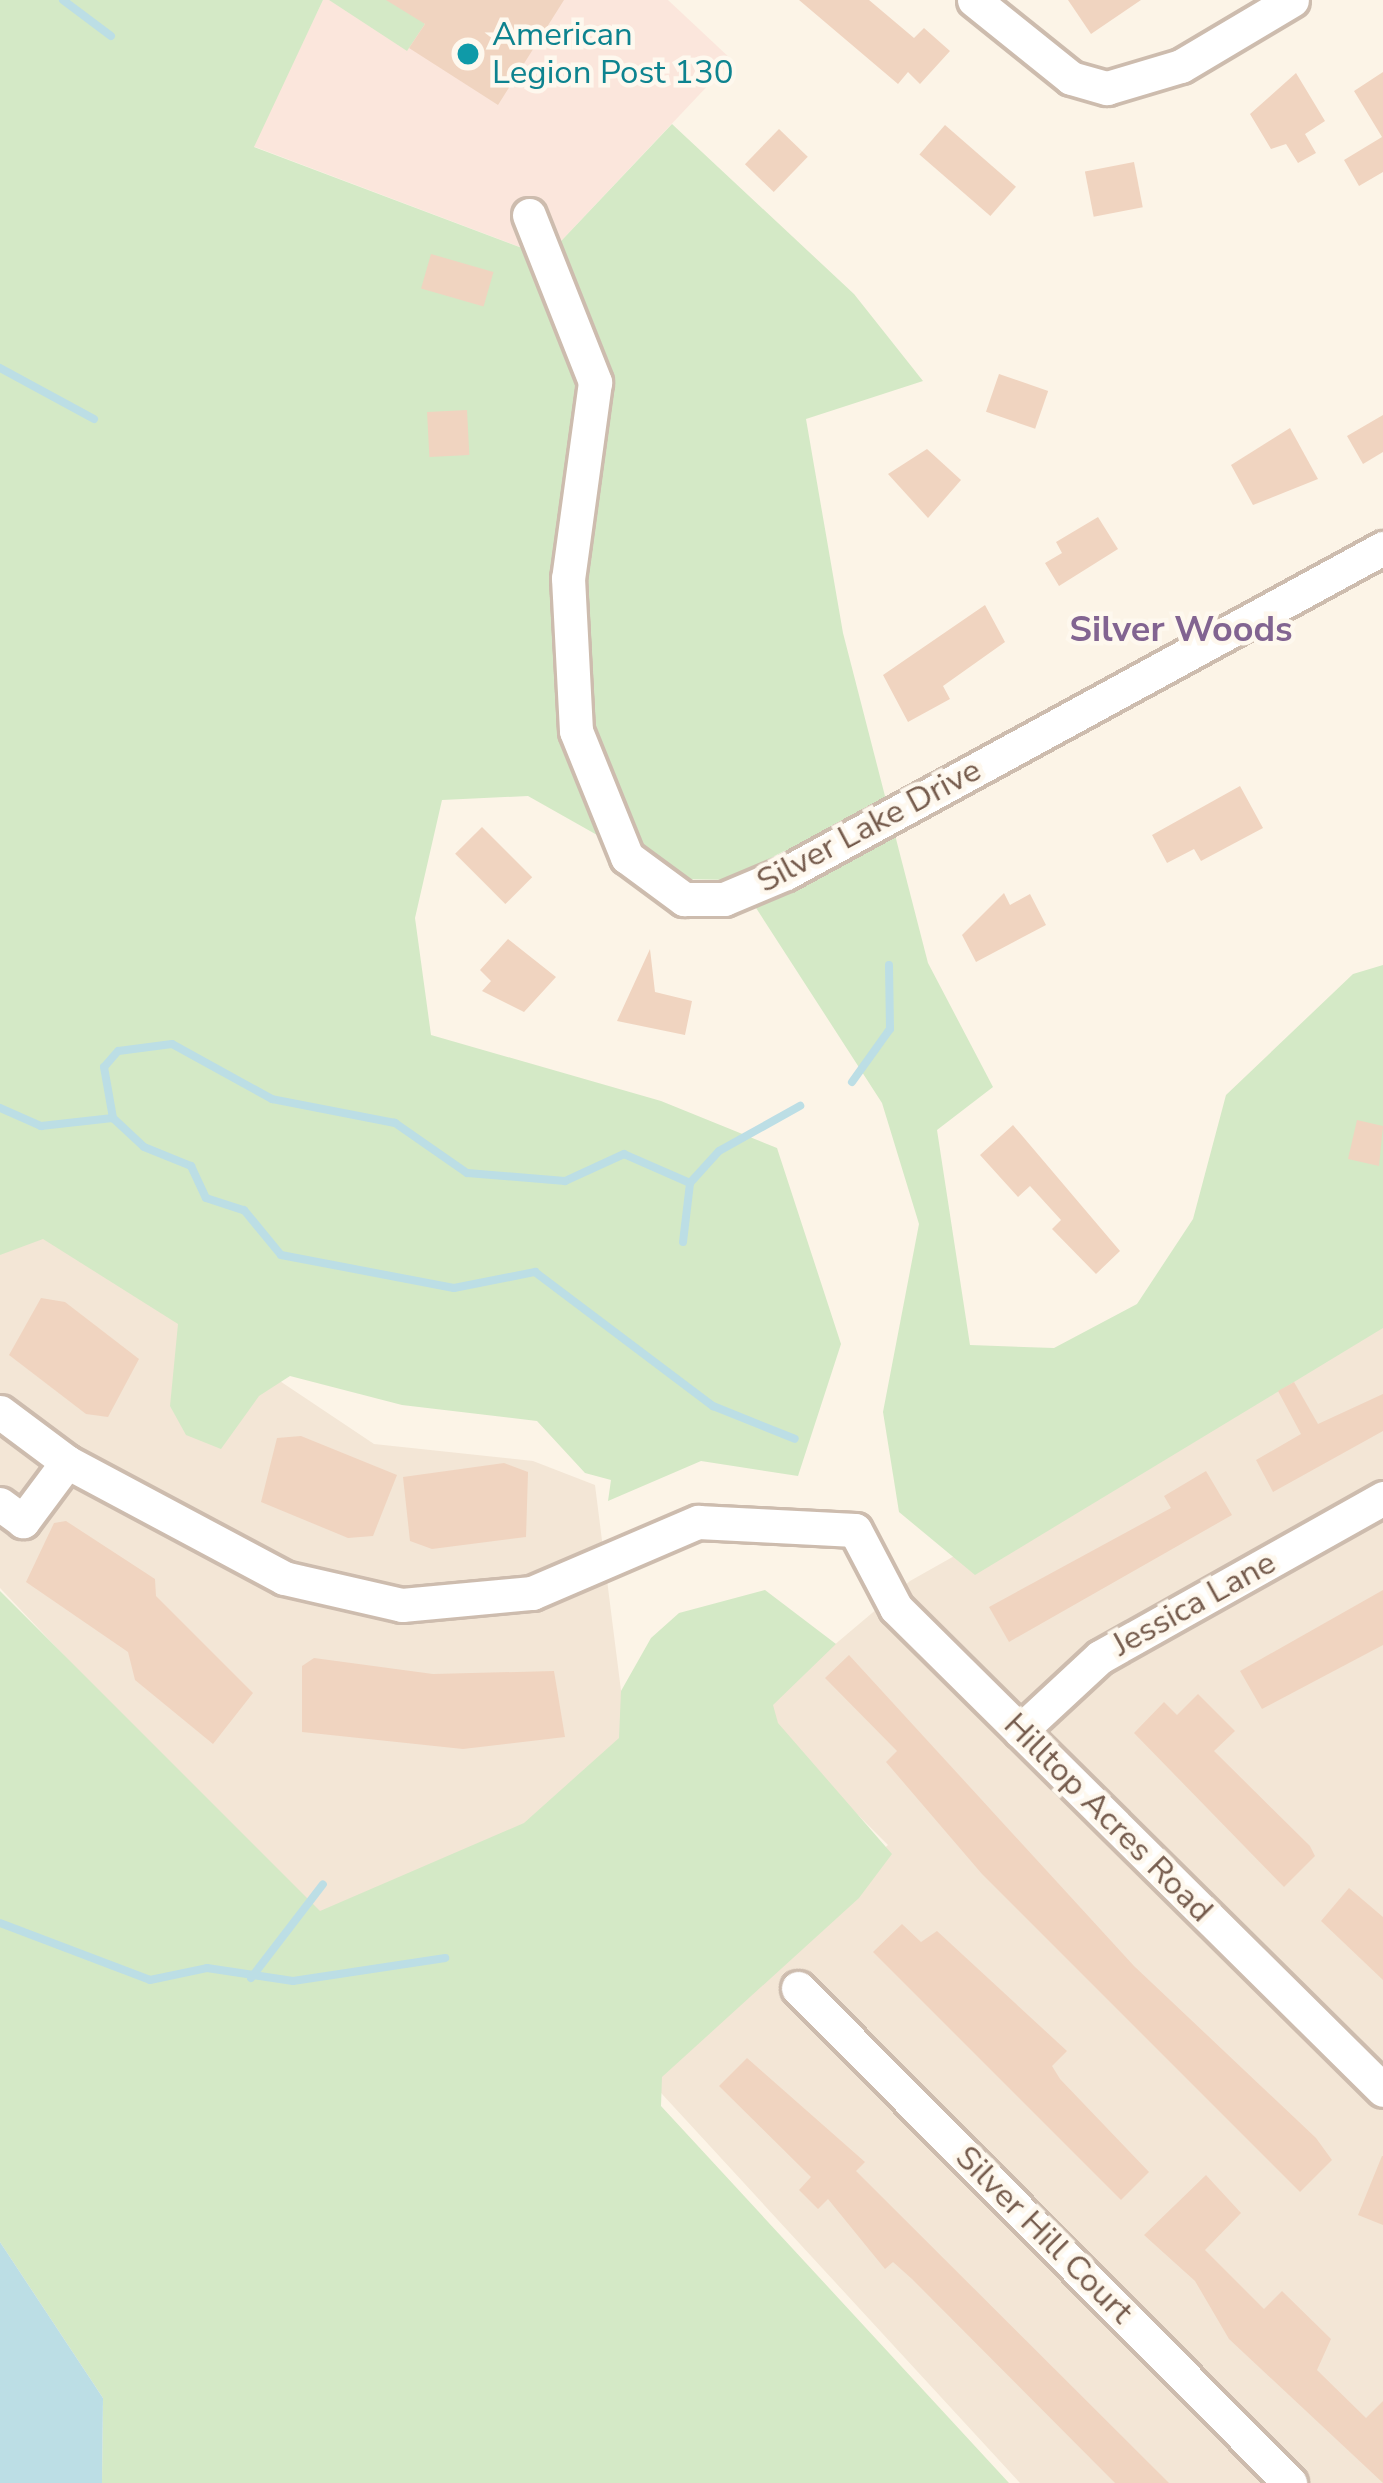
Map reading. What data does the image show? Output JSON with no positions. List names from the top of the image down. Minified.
{"streets":{"street":["Silver Lake Drive","Jessica Lane","Hilltop Acres Road","Silver Hill Court"]},"crossings":[["Jessica Lane","Hilltop Acres Road"]],"districts":["Silver Woods"],"places":["American Legion Post 130"]}
